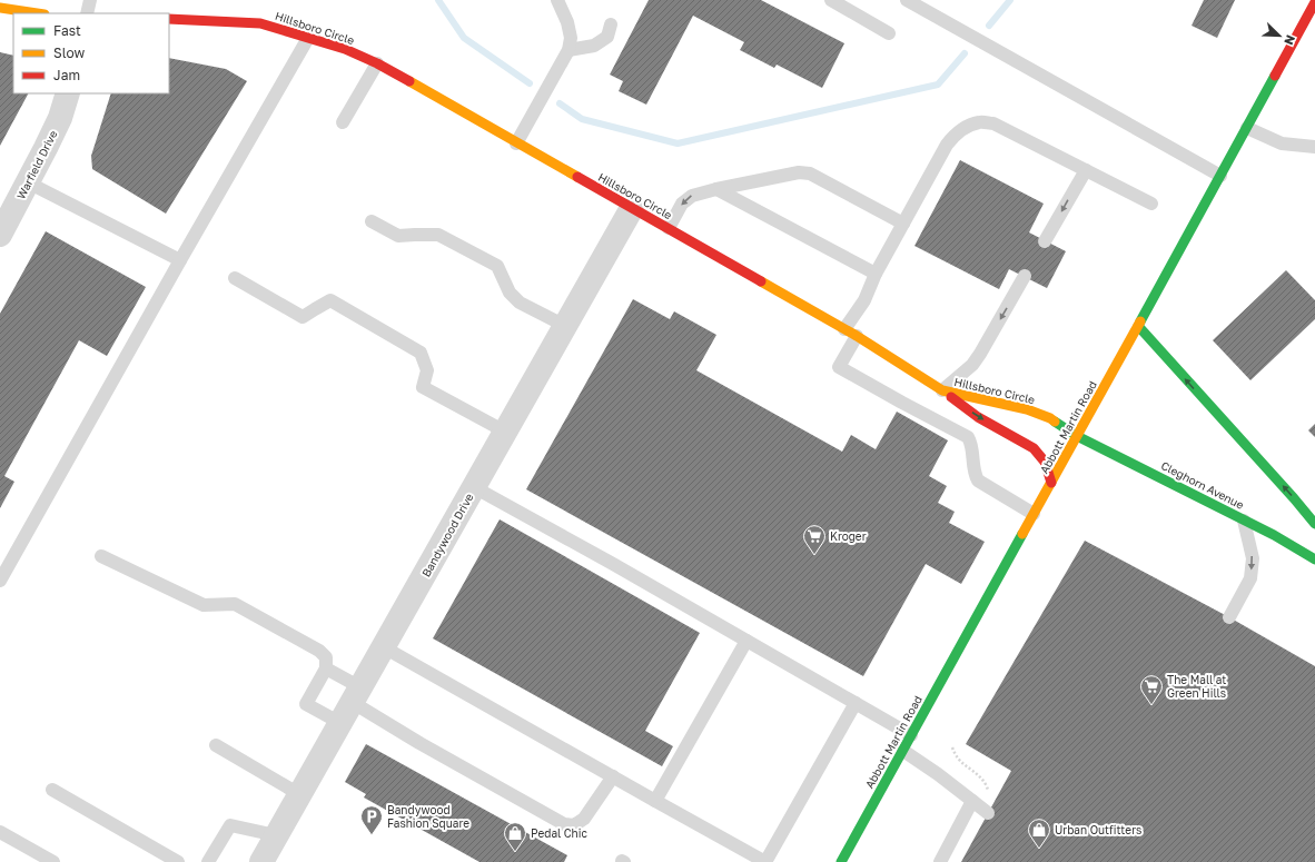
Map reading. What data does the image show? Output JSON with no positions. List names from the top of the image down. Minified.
{"streets":{"street":["Hillsboro Circle","Warfield Drive","Abbott Martin Road","Cleghorn Avenue","Bandywood Drive"]},"crossings":[["Hillsboro Circle","Abbott Martin Road"],["Hillsboro Circle","Cleghorn Avenue"],["Hillsboro Circle","Bandywood Drive"],["Abbott Martin Road","Cleghorn Avenue"]],"places":{"supermarket":["Kroger","The Mall at Green Hills"],"parking":["Bandywood Fashion Square"],"shop":["Urban Outfitters","Pedal Chic"]},"legend":["Fast","Slow","Jam"],"north":"bottom right"}
